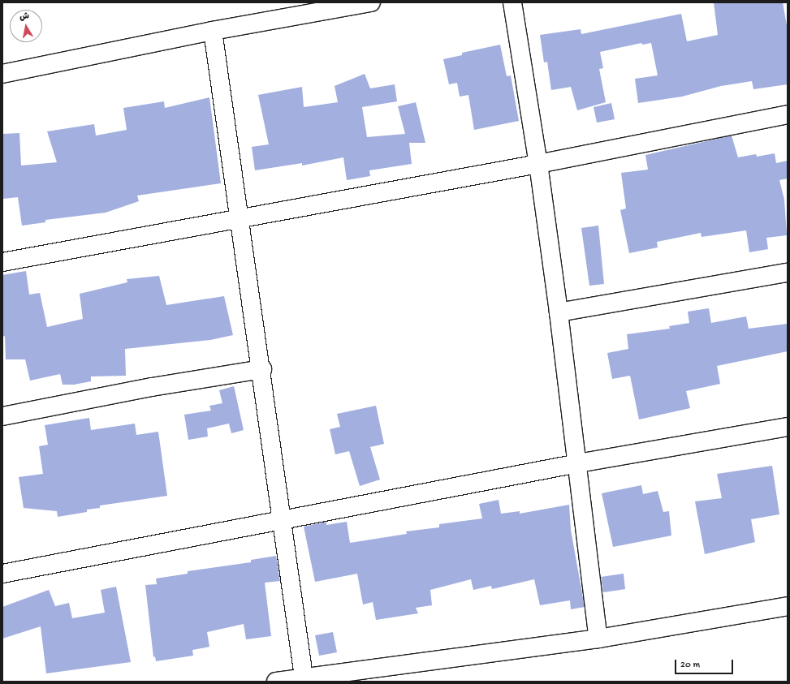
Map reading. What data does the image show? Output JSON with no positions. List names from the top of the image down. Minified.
{"scale_bar":"20 m","north":"top"}
